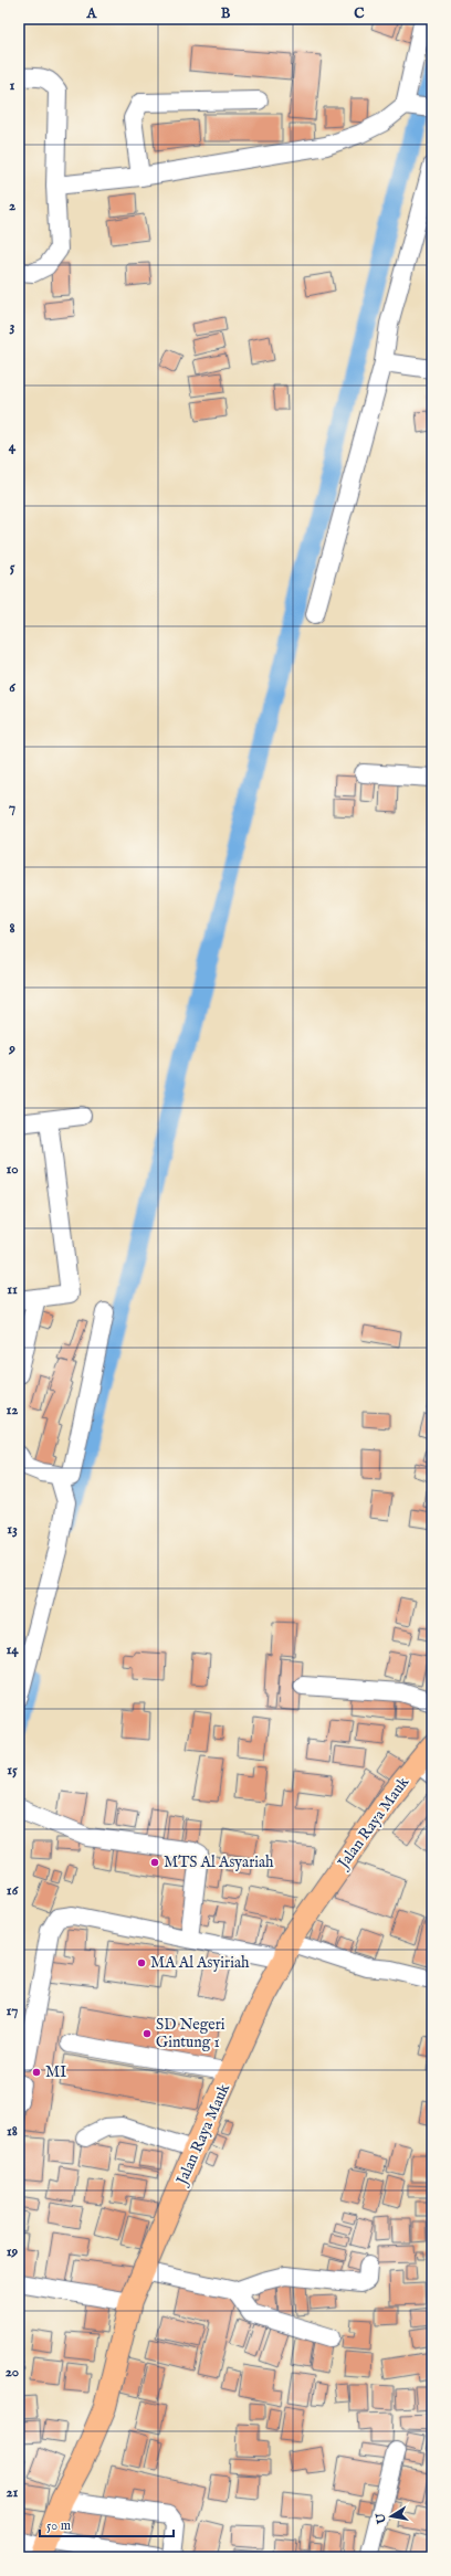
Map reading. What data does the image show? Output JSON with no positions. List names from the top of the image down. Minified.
{"streets":{"main road":["Jalan Raya Mauk"]},"places":["MTS Al Asyariah","MA Al Asyiriah","SD Negeri Gintung 1","MI"],"scale_bar":"50 m","north":"left","grid":{"columns":["A","B","C"],"rows":["1","2","3","4","5","6","7","8","9","10","11","12","13","14","15","16","17","18","19","20","21"]}}
